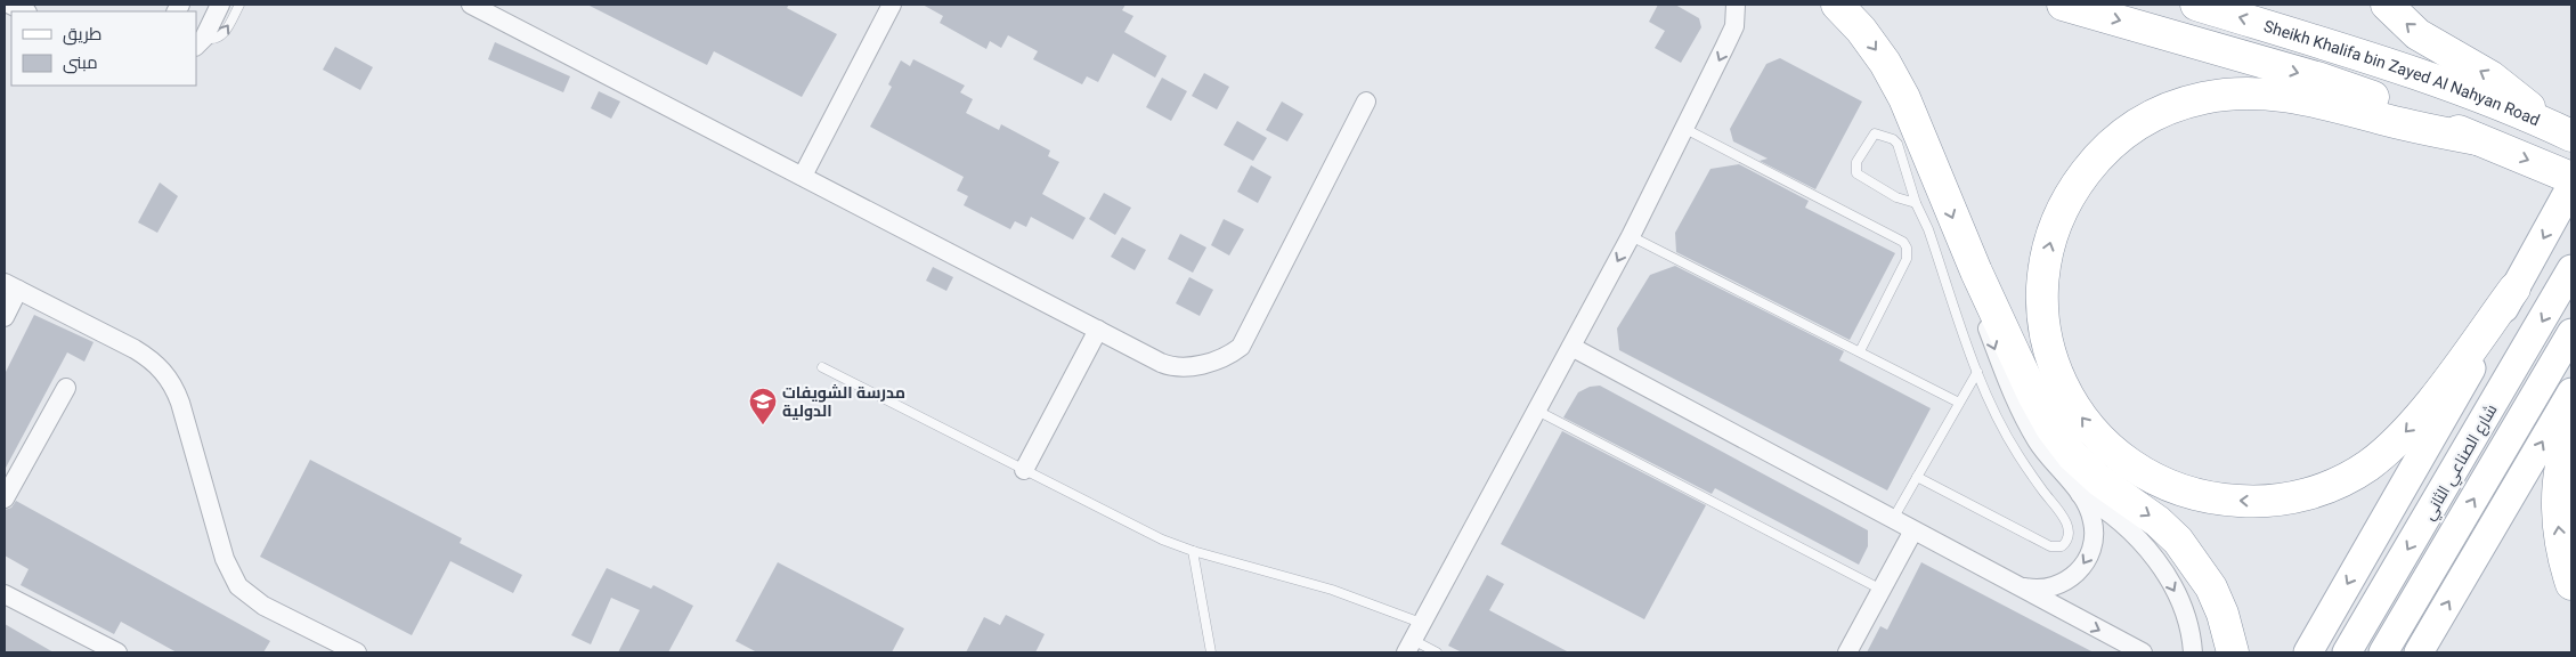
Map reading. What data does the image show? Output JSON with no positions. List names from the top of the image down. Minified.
{"streets":{"highway":["Sheikh Khalifa bin Zayed Al Nahyan Road"],"main road":["شارع الصناعي الثاني"]},"places":{"school or university":["مدرسة الشويفات الدولية"]},"legend":["طريق","مبنى"]}
